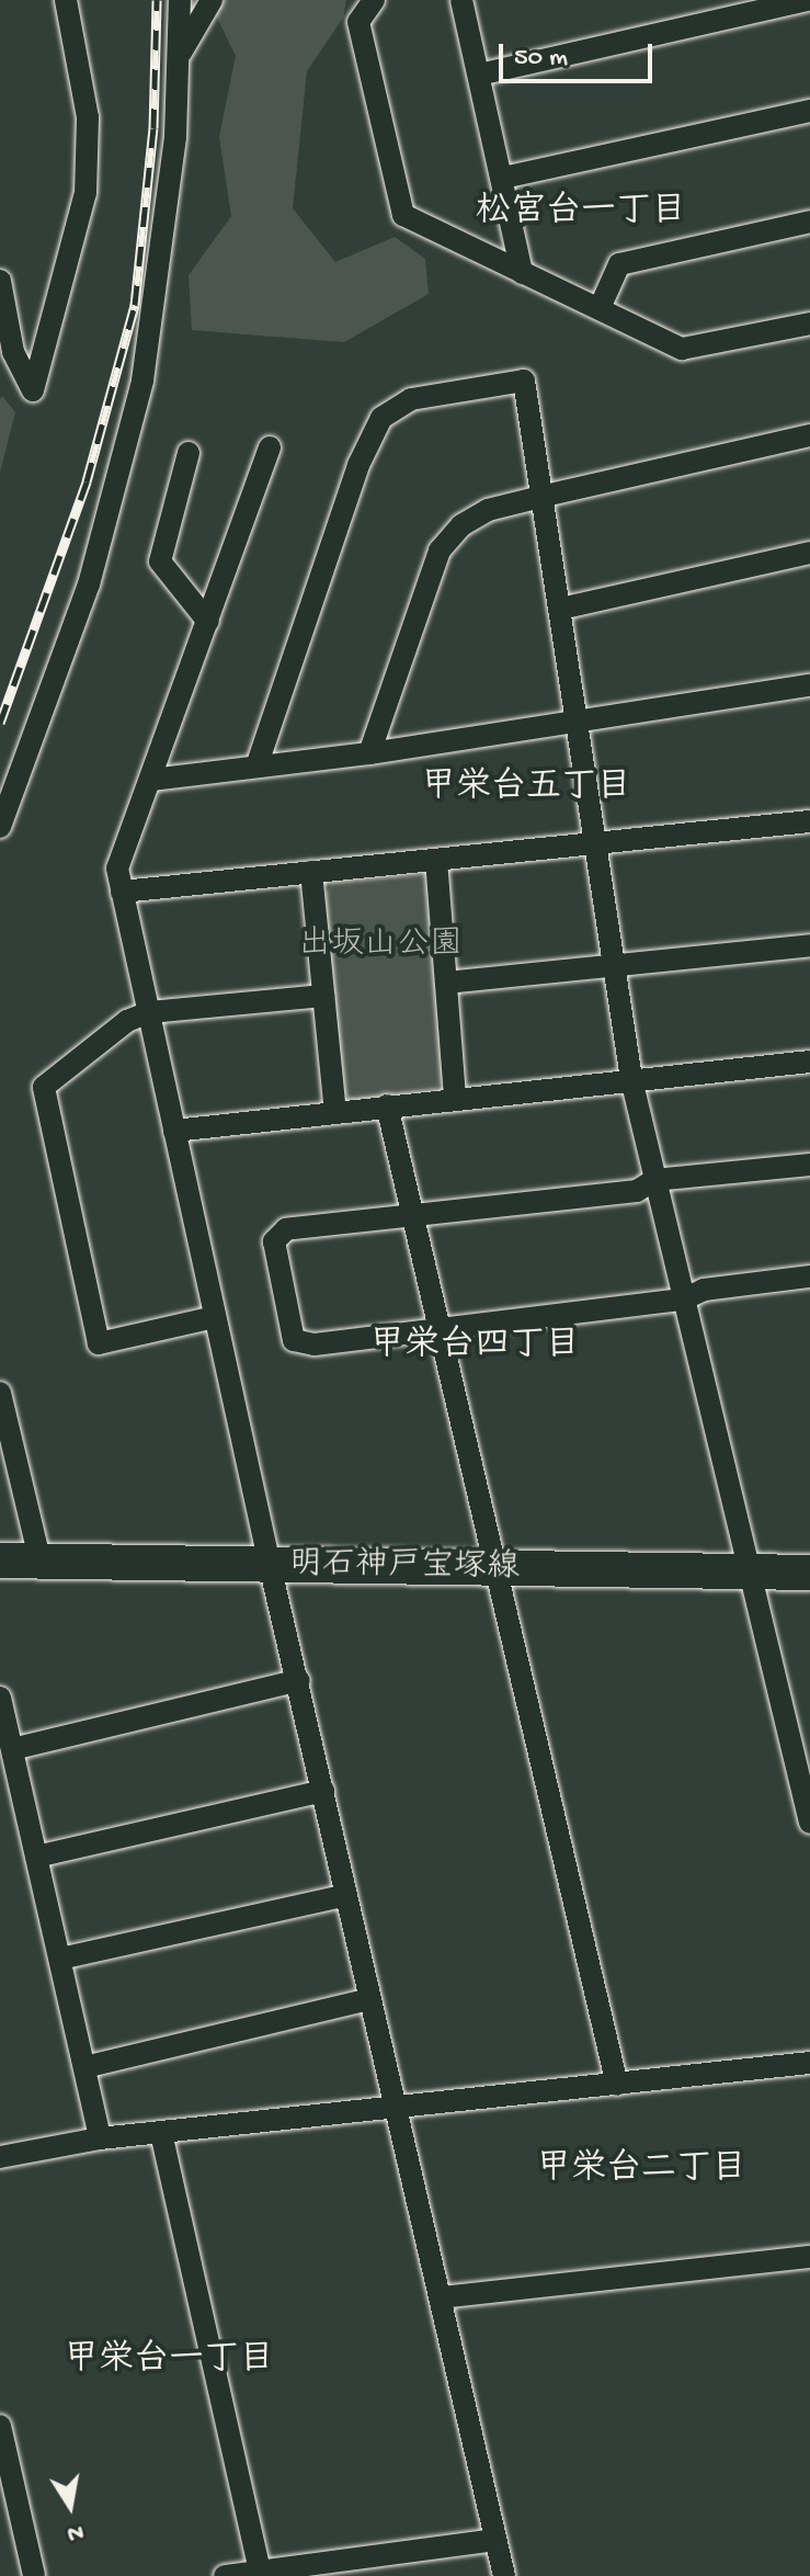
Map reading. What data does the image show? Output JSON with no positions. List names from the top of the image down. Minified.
{"streets":{"main road":["明石神戸宝塚線"]},"districts":["松宮台一丁目","甲栄台五丁目","甲栄台四丁目","甲栄台二丁目","甲栄台一丁目"],"parks":["出坂山公園"],"scale_bar":"50 m","north":"bottom"}
